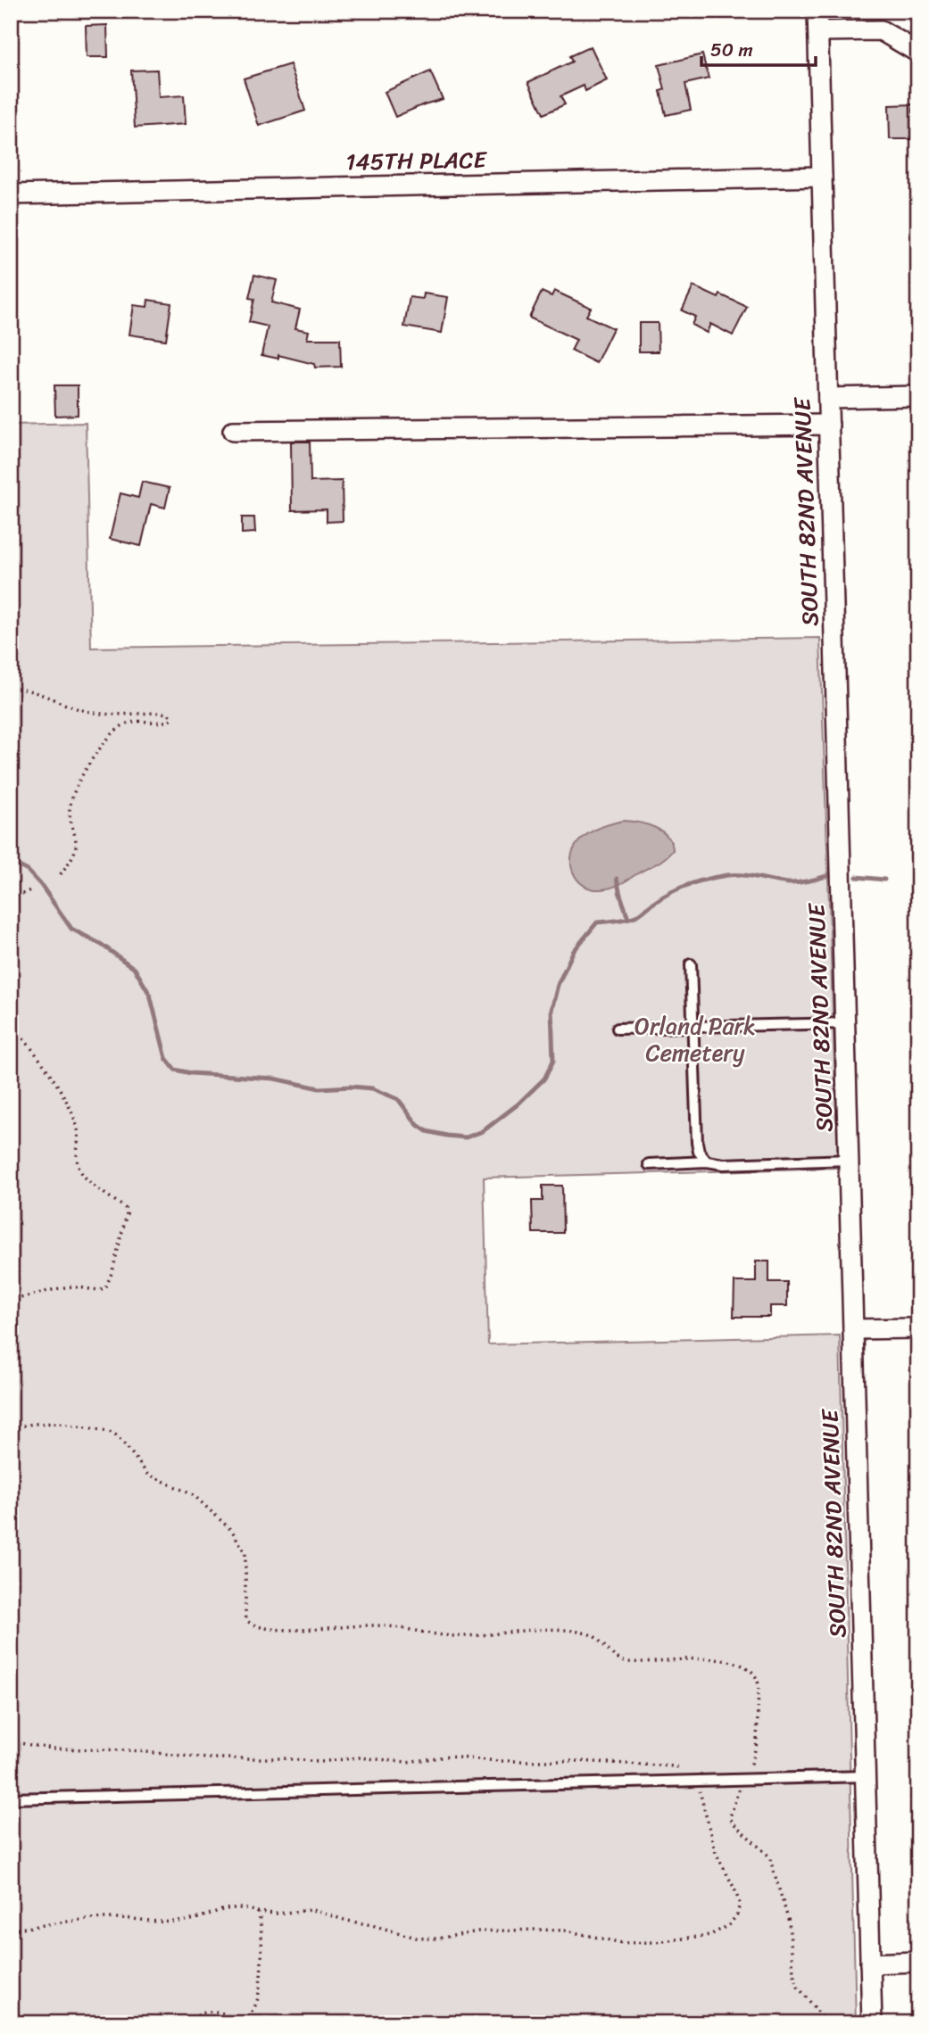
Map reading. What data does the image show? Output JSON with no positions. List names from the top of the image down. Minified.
{"streets":{"street":["145TH PLACE","SOUTH 82ND AVENUE"]},"crossings":[["145TH PLACE","SOUTH 82ND AVENUE"]],"parks":["Orland Park Cemetery"],"scale_bar":"50 m"}
